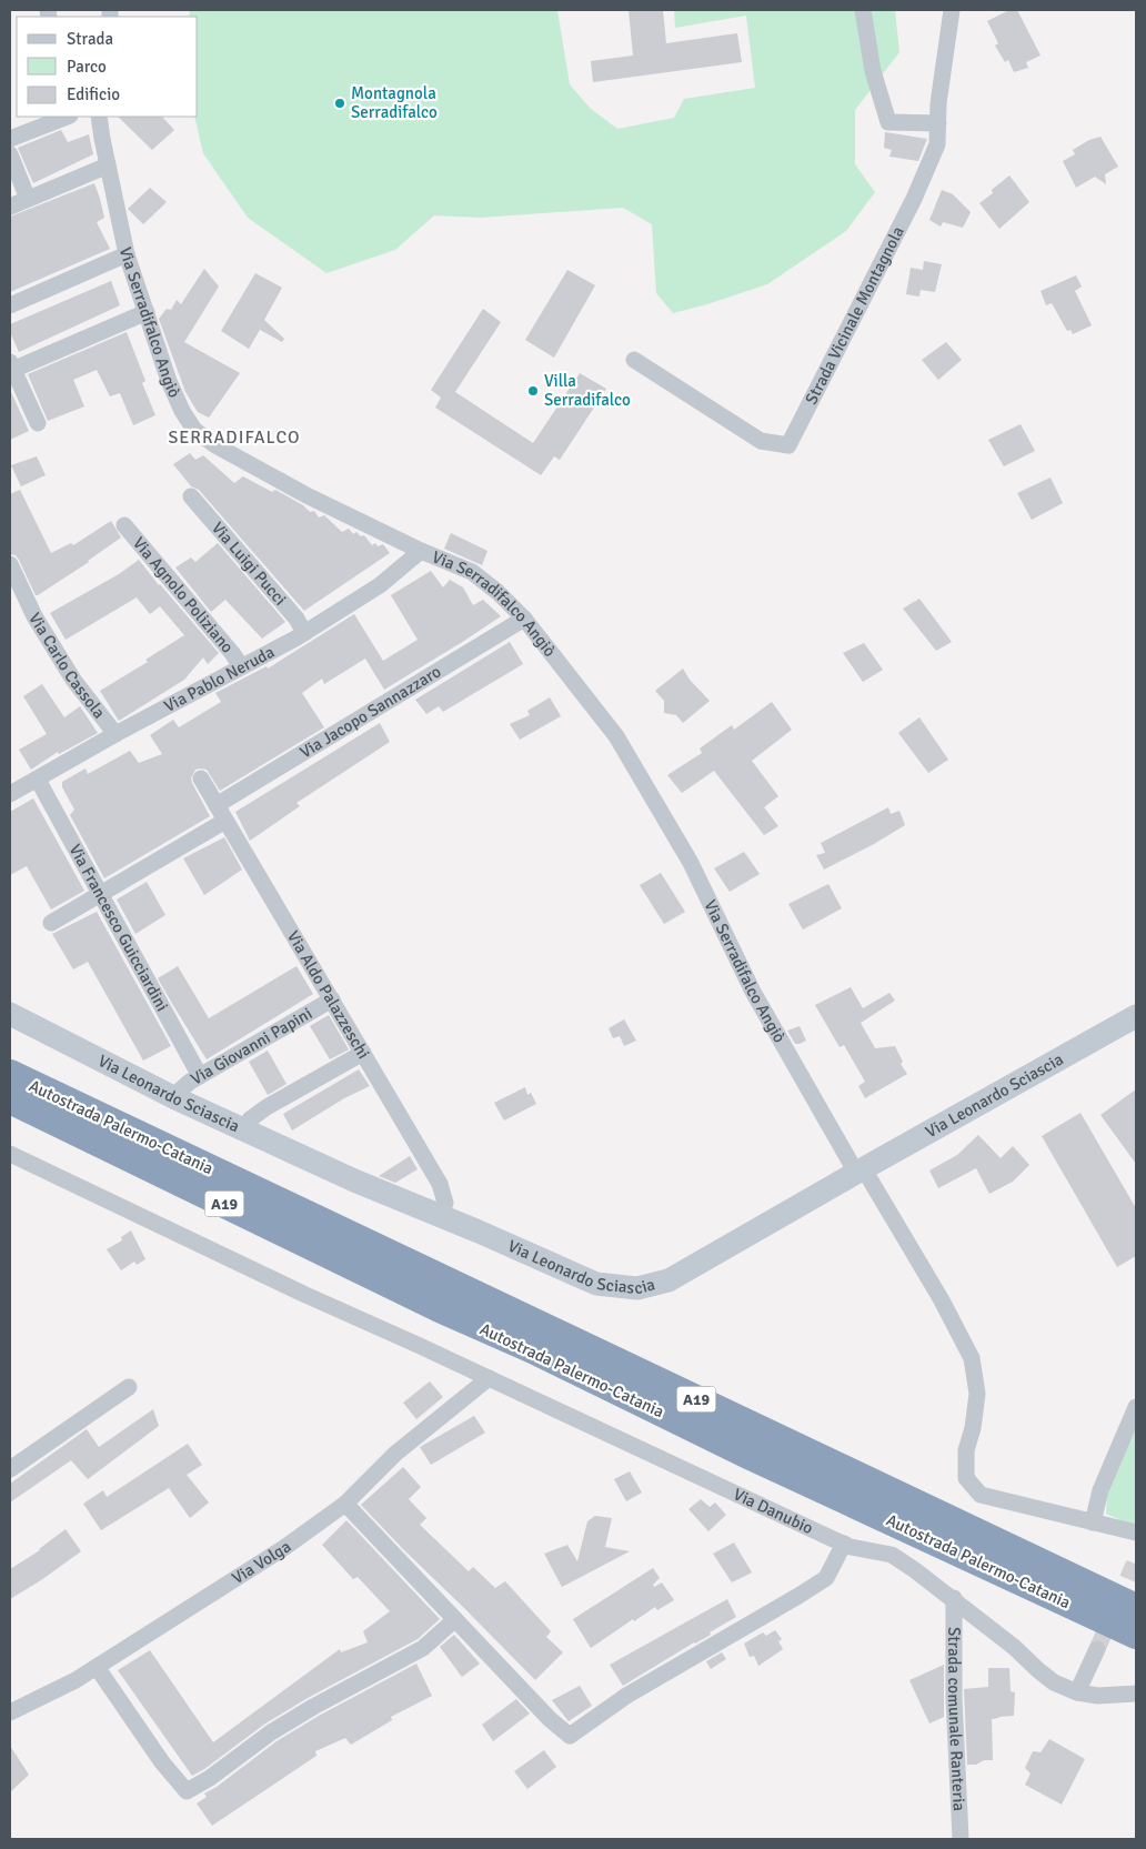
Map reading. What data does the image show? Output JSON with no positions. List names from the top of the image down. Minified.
{"streets":{"highway":["Autostrada Palermo-Catania","A19"],"street":["Strada Vicinale Montagnola","Via Serradifalco Angiò","Via Luigi Pucci","Via Agnolo Poliziano","Via Carlo Cassola","Via Pablo Neruda","Via Jacopo Sannazzaro","Via Francesco Guicciardini","Via Aldo Palazzeschi","Via Giovanni Papini","Via Leonardo Sciascia","Via Danubio","Via Volga","Strada comunale Ranteria"]},"crossings":[["Via Serradifalco Angiò","Via Pablo Neruda"],["Via Serradifalco Angiò","Via Jacopo Sannazzaro"],["Via Serradifalco Angiò","Via Leonardo Sciascia"],["Via Luigi Pucci","Via Pablo Neruda"],["Via Agnolo Poliziano","Via Pablo Neruda"],["Via Carlo Cassola","Via Pablo Neruda"],["Via Pablo Neruda","Via Francesco Guicciardini"],["Via Jacopo Sannazzaro","Via Aldo Palazzeschi"],["Via Francesco Guicciardini","Via Giovanni Papini"],["Via Aldo Palazzeschi","Via Giovanni Papini"],["Via Aldo Palazzeschi","Via Leonardo Sciascia"],["Via Giovanni Papini","Via Leonardo Sciascia"],["Via Danubio","Via Volga"],["Via Danubio","Strada comunale Ranteria"]],"districts":["SERRADIFALCO"],"places":["Montagnola Serradifalco","Villa Serradifalco"],"legend":["Strada","Parco","Edificio"]}
